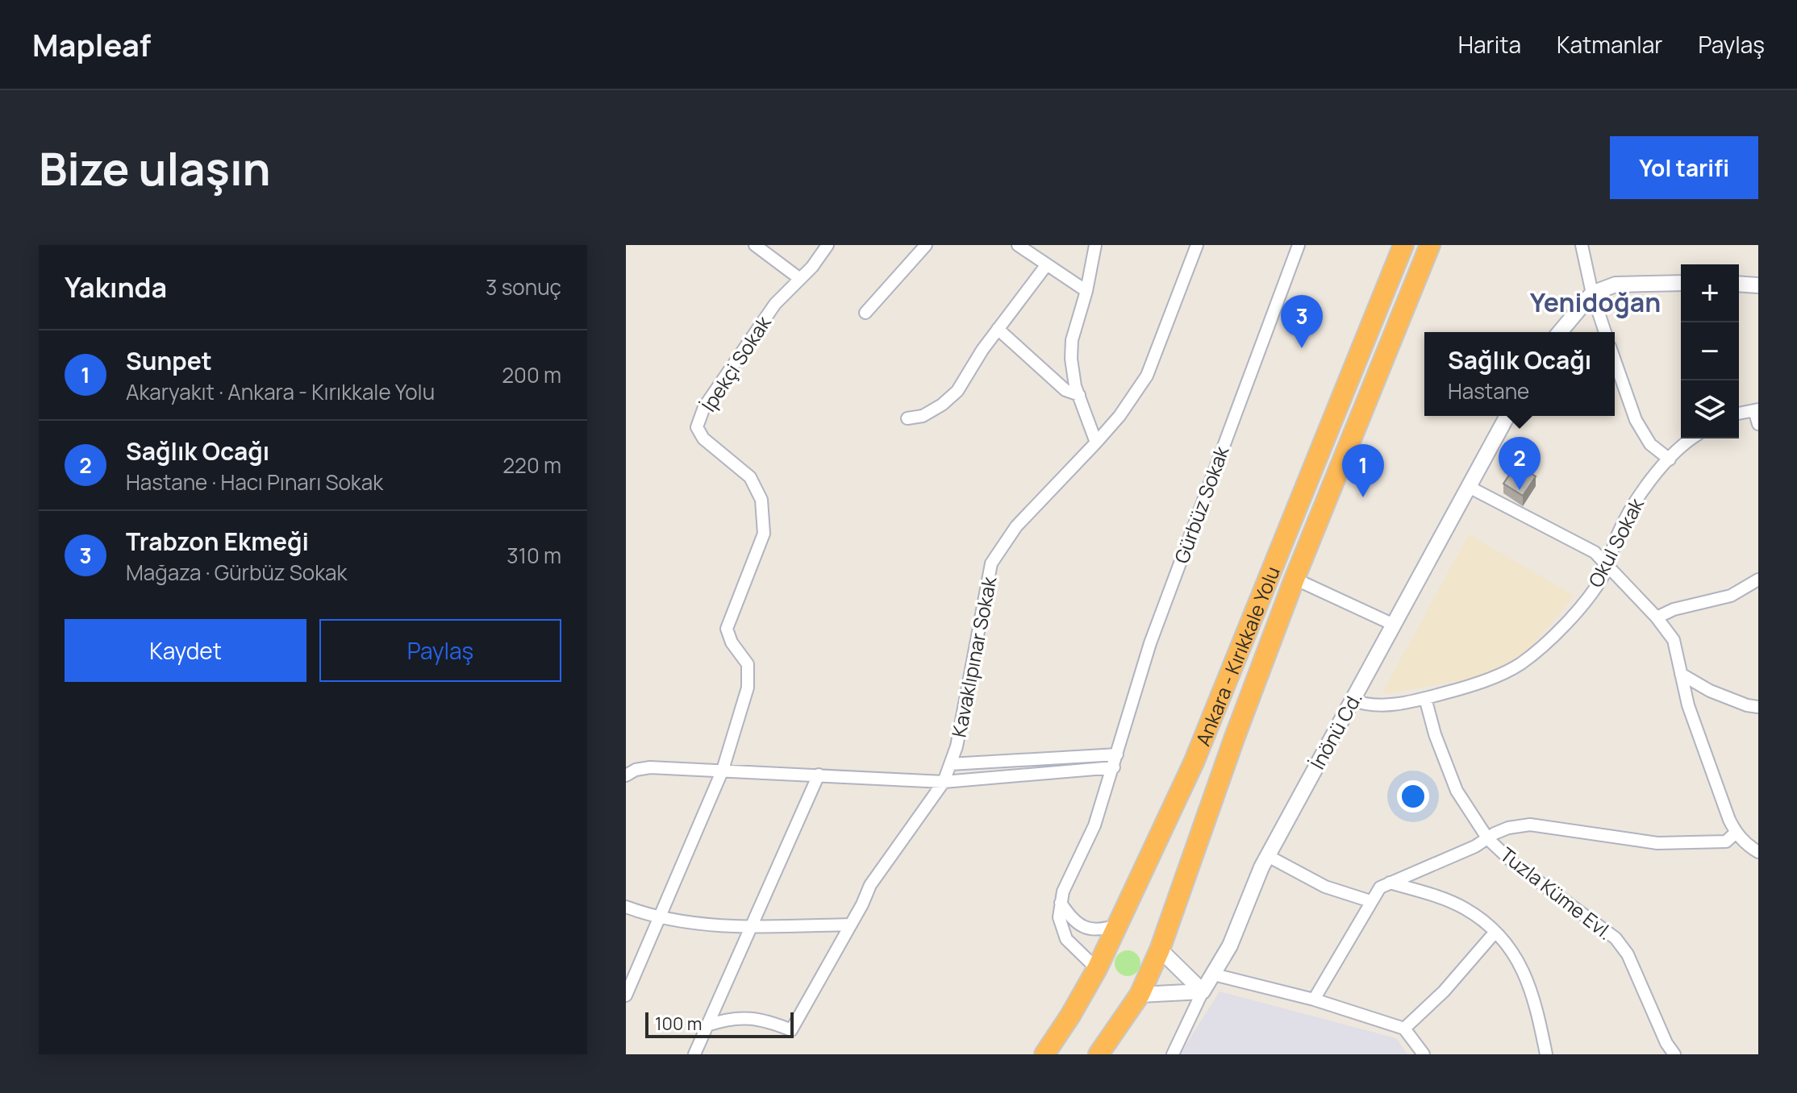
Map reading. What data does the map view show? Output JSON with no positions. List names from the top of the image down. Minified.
{"streets":{"highway":["Ankara - Kırıkkale Yolu"],"street":["İpekçi Sokak","Gürbüz Sokak","Okul Sokak","Kavaklıpınar Sokak","İnönü Cd.","Tuzla Küme Evl."]},"crossings":[["Gürbüz Sokak","Ankara - Kırıkkale Yolu"],["Okul Sokak","İnönü Cd."],["Okul Sokak","Tuzla Küme Evl."]],"districts":["Yenidoğan"],"scale_bar":"100 m","page":{"header":"Mapleaf","nav":["Harita","Katmanlar","Paylaş"],"buttons":["Yol tarifi",["Kaydet","Paylaş"]],"title":"Bize ulaşın","heading":["Yakında","3 sonuç"],"map_buttons":["+","−"],"pins":["3","2","1"],"list":[{"mark":"1","name":"Sunpet","note":"Akaryakıt · Ankara - Kırıkkale Yolu","value":"200 m"},{"mark":"2","name":"Sağlık Ocağı","note":"Hastane · Hacı Pınarı Sokak","value":"220 m"},{"mark":"3","name":"Trabzon Ekmeği","note":"Mağaza · Gürbüz Sokak","value":"310 m"}],"popup":["Sağlık Ocağı","Hastane"],"scale":"100 m"}}
